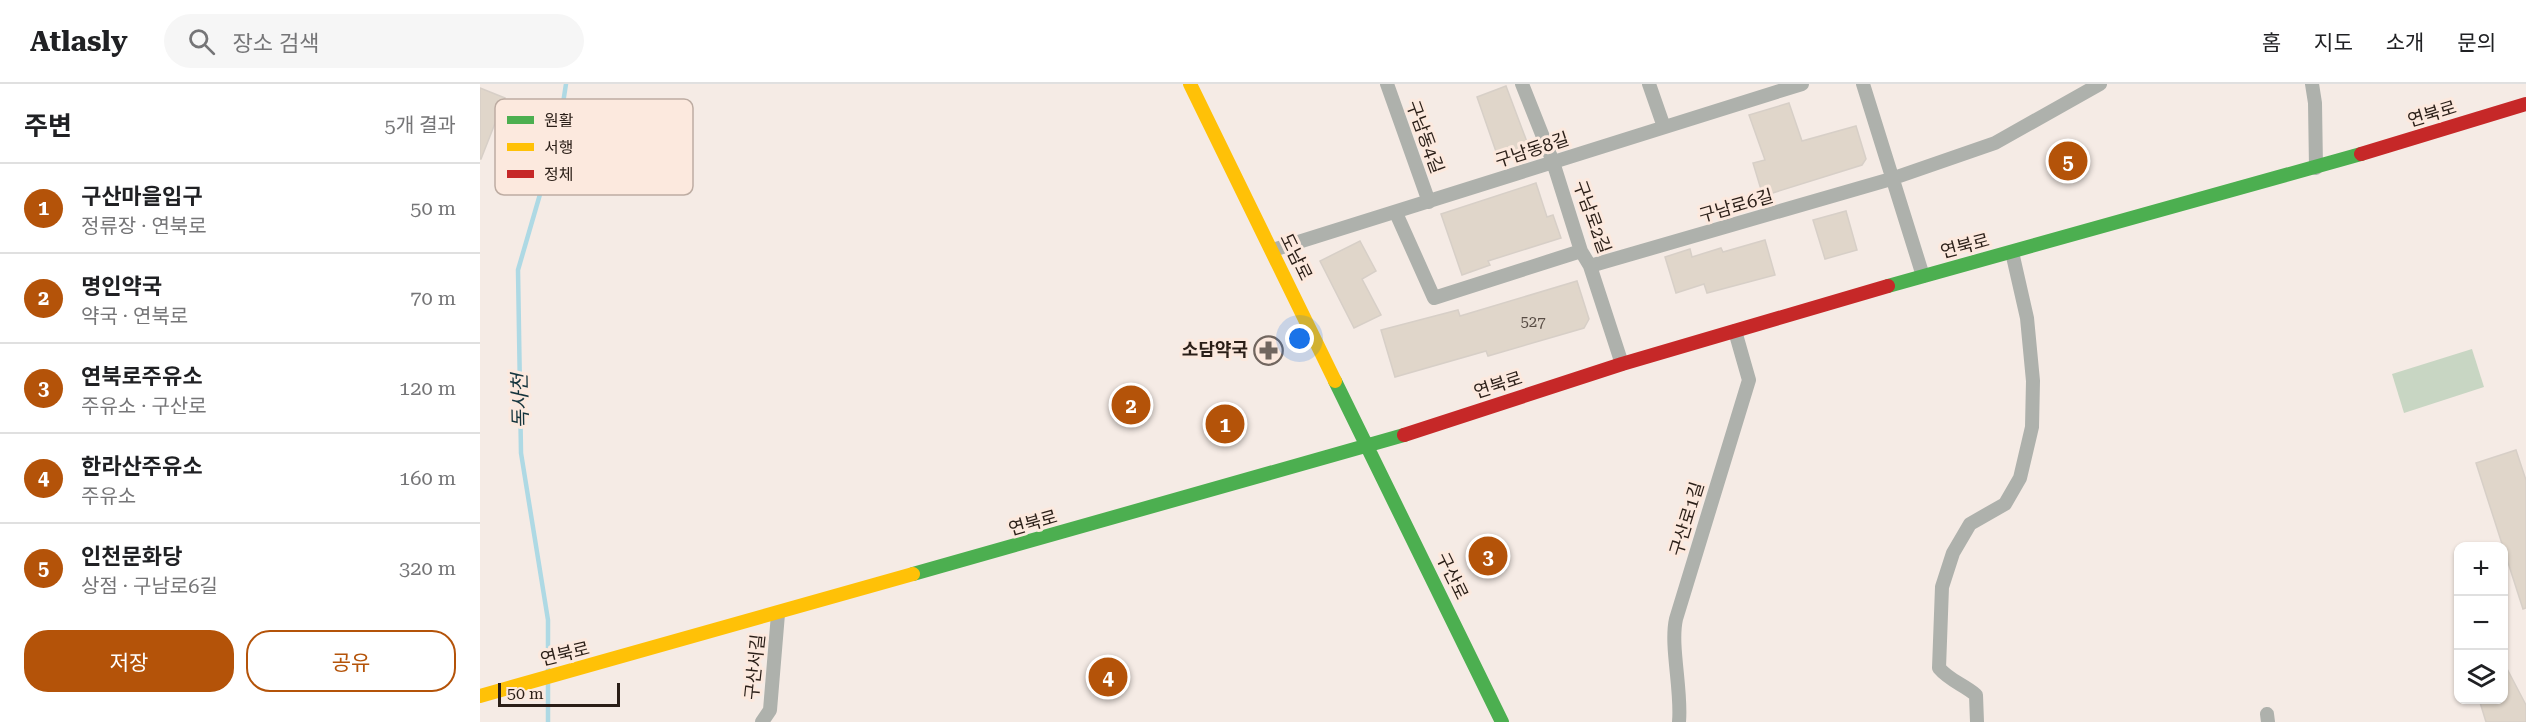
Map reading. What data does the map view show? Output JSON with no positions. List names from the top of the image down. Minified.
{"streets":{"main road":["연북로","도남로","구산로"],"street":["구남동4길","구남동8길","구남로6길","구남로2길","구산로1길","구산서길"]},"crossings":[["연북로","구남로2길"],["연북로","도남로"],["연북로","구산로1길"],["연북로","구산로"],["연북로","구산서길"],["구남동4길","구남동8길"],["구남동8길","구남로2길"],["구남동8길","도남로"],["구남로6길","구남로2길"],["도남로","구산로"]],"water":["독사천"],"places":{"pharmacy":["소담약국"]},"house_numbers":["527"],"legend":["원활","서행","정체"],"scale_bar":"50 m","page":{"header":"Atlasly","search":"장소 검색","nav":["홈","지도","소개","문의"],"heading":["주변","5개 결과"],"pins":["5","2","1","3","4"],"list":[{"mark":"1","name":"구산마을입구","note":"정류장 · 연북로","value":"50 m"},{"mark":"2","name":"명인약국","note":"약국 · 연북로","value":"70 m"},{"mark":"3","name":"연북로주유소","note":"주유소 · 구산로","value":"120 m"},{"mark":"4","name":"한라산주유소","note":"주유소","value":"160 m"},{"mark":"5","name":"인천문화당","note":"상점 · 구남로6길","value":"320 m"}],"map_buttons":["+","−"],"buttons":["저장","공유"],"scale":"50 m"}}
